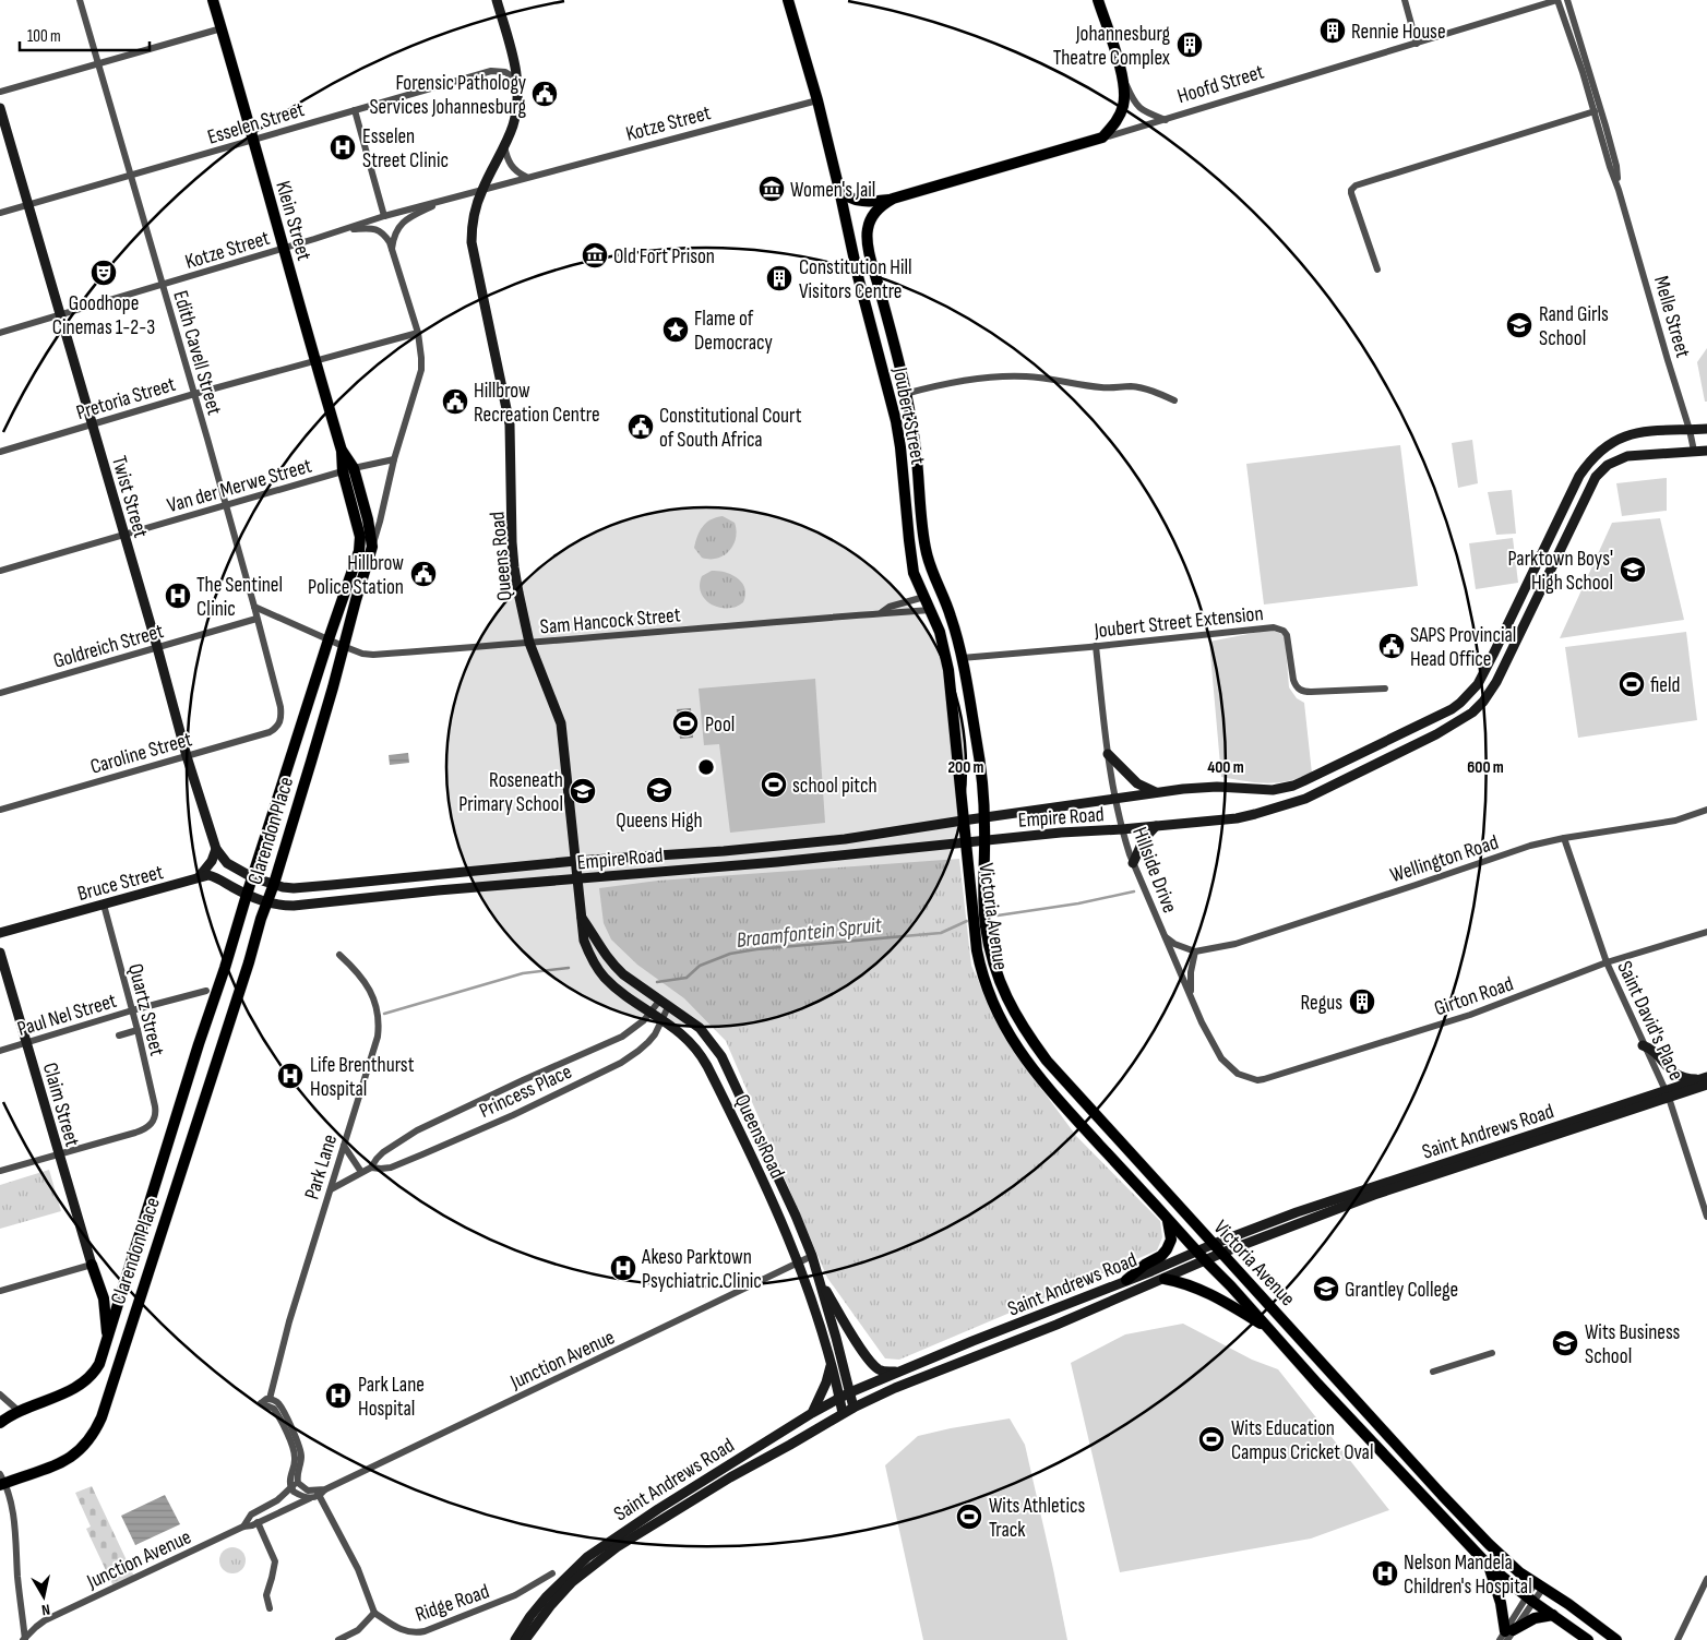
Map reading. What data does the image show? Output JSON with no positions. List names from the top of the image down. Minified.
{"streets":{"main road":["Hoofd Street","Klein Street","Joubert Street","Twist Street","Queens Road","Empire Road","Clarendon Place","Bruce Street","Victoria Avenue","Claim Street","Saint Andrews Road"],"street":["Esselen Street","Kotze Street","Melle Street","Edith Cavell Street","Pretoria Street","Van der Merwe Street","Sam Hancock Street","Joubert Street Extension","Goldreich Street","Caroline Street","Wellington Road","Hillside Drive","Girton Road","Quartz Street","Paul Nel Street","Saint David's Place","Princess Place","Park Lane","Junction Avenue","Ridge Road"]},"crossings":[["Hoofd Street","Melle Street"],["Hoofd Street","Joubert Street"],["Esselen Street","Klein Street"],["Esselen Street","Edith Cavell Street"],["Esselen Street","Twist Street"],["Esselen Street","Queens Road"],["Kotze Street","Klein Street"],["Kotze Street","Edith Cavell Street"],["Kotze Street","Joubert Street"],["Kotze Street","Twist Street"],["Kotze Street","Queens Road"],["Kotze Street","Clarendon Place"],["Klein Street","Pretoria Street"],["Klein Street","Van der Merwe Street"],["Klein Street","Clarendon Place"],["Melle Street","Empire Road"],["Edith Cavell Street","Pretoria Street"],["Edith Cavell Street","Van der Merwe Street"],["Edith Cavell Street","Goldreich Street"],["Edith Cavell Street","Caroline Street"],["Pretoria Street","Twist Street"],["Pretoria Street","Clarendon Place"],["Joubert Street","Sam Hancock Street"],["Joubert Street","Joubert Street Extension"],["Joubert Street","Empire Road"],["Joubert Street","Victoria Avenue"],["Van der Merwe Street","Twist Street"],["Van der Merwe Street","Clarendon Place"],["Twist Street","Goldreich Street"],["Twist Street","Caroline Street"],["Twist Street","Empire Road"],["Twist Street","Clarendon Place"],["Queens Road","Sam Hancock Street"],["Queens Road","Empire Road"],["Queens Road","Princess Place"],["Queens Road","Saint Andrews Road"],["Queens Road","Junction Avenue"],["Sam Hancock Street","Clarendon Place"],["Joubert Street Extension","Hillside Drive"],["Empire Road","Clarendon Place"],["Empire Road","Hillside Drive"],["Empire Road","Bruce Street"],["Empire Road","Victoria Avenue"],["Clarendon Place","Bruce Street"],["Wellington Road","Saint David's Place"],["Hillside Drive","Girton Road"],["Bruce Street","Quartz Street"],["Victoria Avenue","Saint Andrews Road"],["Girton Road","Saint David's Place"],["Quartz Street","Paul Nel Street"],["Quartz Street","Claim Street"],["Paul Nel Street","Claim Street"],["Saint David's Place","Saint Andrews Road"],["Princess Place","Park Lane"]],"water":["Braamfontein Spruit"],"places":{"building":["Rennie House","Johannesburg Theatre Complex","Constitution Hill Visitors Centre","Regus"],"public building":["Forensic Pathology Services Johannesburg","Hillbrow Recreation Centre","Constitutional Court of South Africa","Hillbrow Police Station","SAPS Provincial Head Office"],"hospital":["Esselen Street Clinic","The Sentinel Clinic","Life Brenthurst Hospital","Akeso Parktown Psychiatric Clinic","Park Lane Hospital","Nelson Mandela Children's Hospital"],"museum":["Women's Jail","Old Fort Prison"],"theatre":["Goodhope Cinemas 1-2-3"],"school or university":["Rand Girls School","Parktown Boys' High School","Queens High","Roseneath Primary School","Grantley College","Wits Business School"],"place":["Flame of Democracy"],"sports":["field","Pool","school pitch","Wits Education Campus Cricket Oval","Wits Athletics Track"]},"scale_bar":"100 m","north":"bottom","rings":["200 m","400 m","600 m"]}
